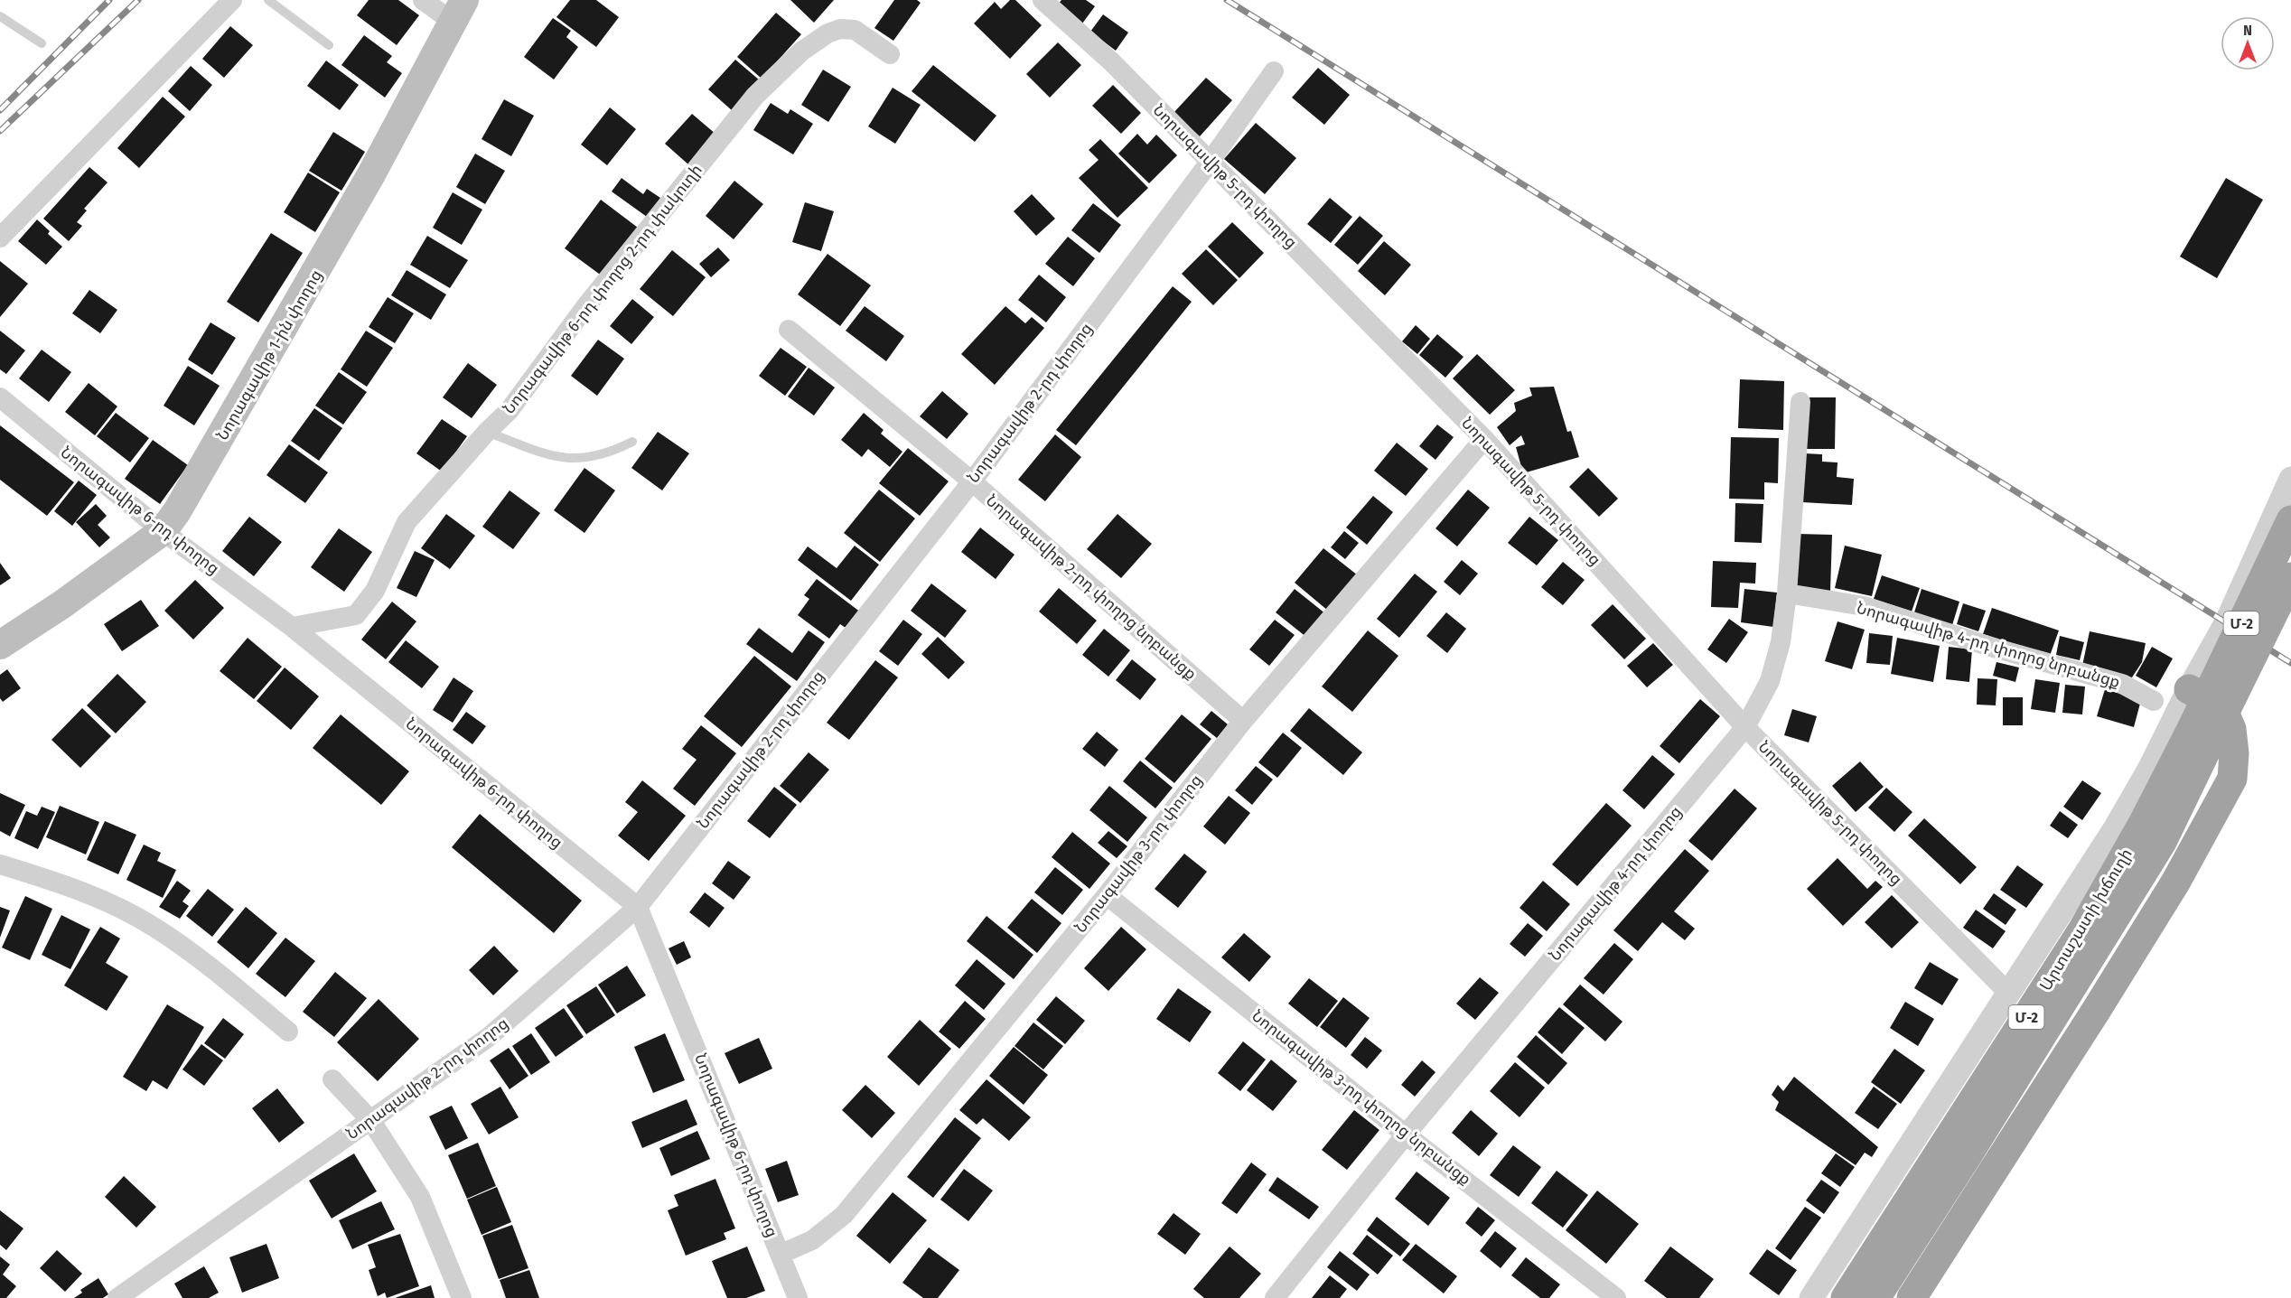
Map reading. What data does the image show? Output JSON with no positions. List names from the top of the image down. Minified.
{"streets":{"highway":["Մ-2","Արտաշատի խճուղի"],"main road":["Նորագավիթ 1-ին փողոց"],"street":["Նորագավիթ 5-րդ փողոց","Նորագավիթ 6-րդ փողոց 2-րդ փակուղի","Նորագավիթ 2-րդ փողոց","Նորագավիթ 6-րդ փողոց","Նորագավիթ 2-րդ փողոց նրբանցք","Նորագավիթ 4-րդ փողոց նրբանցք","Նորագավիթ 3-րդ փողոց","Նորագավիթ 4-րդ փողոց","Նորագավիթ 3-րդ փողոց նրբանցք"]},"crossings":[["Նորագավիթ 5-րդ փողոց","Նորագավիթ 2-րդ փողոց"],["Նորագավիթ 5-րդ փողոց","Նորագավիթ 3-րդ փողոց"],["Նորագավիթ 5-րդ փողոց","Նորագավիթ 4-րդ փողոց"],["Նորագավիթ 5-րդ փողոց","Արտաշատի խճուղի"],["Նորագավիթ 6-րդ փողոց 2-րդ փակուղի","Նորագավիթ 6-րդ փողոց"],["Նորագավիթ 1-ին փողոց","Նորագավիթ 6-րդ փողոց"],["Նորագավիթ 2-րդ փողոց","Նորագավիթ 6-րդ փողոց"],["Նորագավիթ 2-րդ փողոց","Նորագավիթ 2-րդ փողոց նրբանցք"],["Նորագավիթ 6-րդ փողոց","Նորագավիթ 3-րդ փողոց"],["Նորագավիթ 2-րդ փողոց նրբանցք","Նորագավիթ 3-րդ փողոց"],["Նորագավիթ 4-րդ փողոց նրբանցք","Նորագավիթ 4-րդ փողոց"],["Նորագավիթ 3-րդ փողոց","Նորագավիթ 3-րդ փողոց նրբանցք"],["Նորագավիթ 4-րդ փողոց","Նորագավիթ 3-րդ փողոց նրբանցք"]],"north":"top"}
